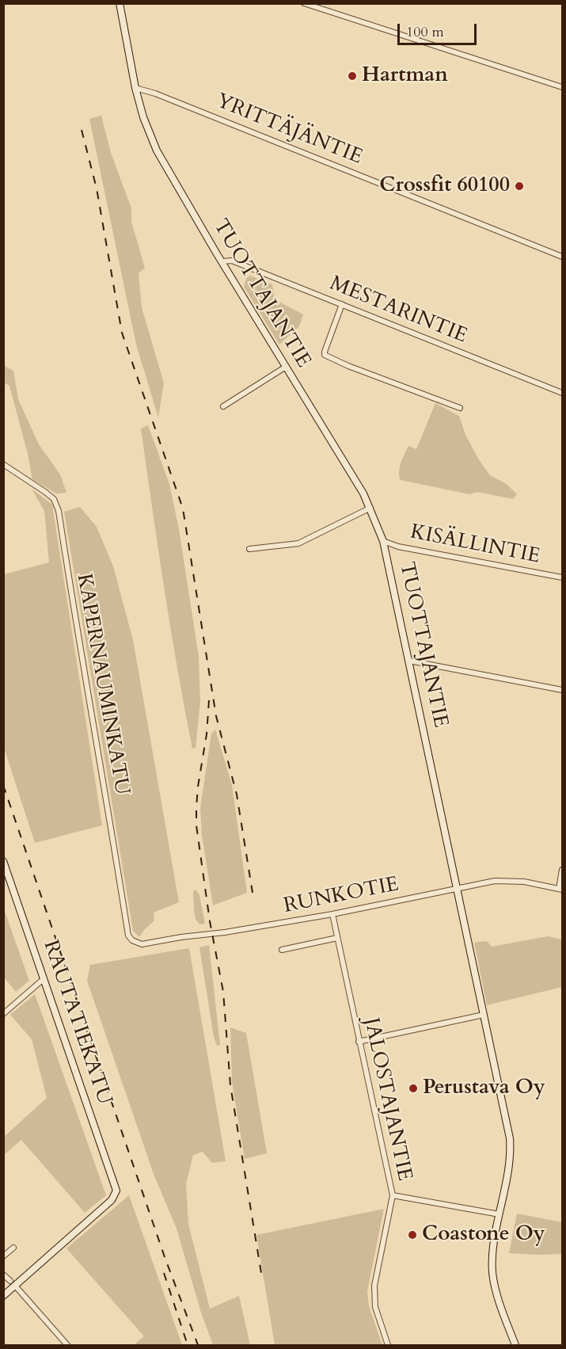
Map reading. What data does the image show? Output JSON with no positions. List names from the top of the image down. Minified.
{"streets":{"street":["YRITTÄJÄNTIE","TUOTTAJANTIE","MESTARINTIE","KISÄLLINTIE","KAPERNAUMINKATU","RUNKOTIE","RAUTATIEKATU","JALOSTAJANTIE"]},"crossings":[["YRITTÄJÄNTIE","TUOTTAJANTIE"],["TUOTTAJANTIE","MESTARINTIE"],["TUOTTAJANTIE","KISÄLLINTIE"],["TUOTTAJANTIE","RUNKOTIE"],["KAPERNAUMINKATU","RUNKOTIE"],["RUNKOTIE","JALOSTAJANTIE"]],"places":["Hartman","Crossfit 60100","Perustava Oy","Coastone Oy"],"scale_bar":"100 m"}
